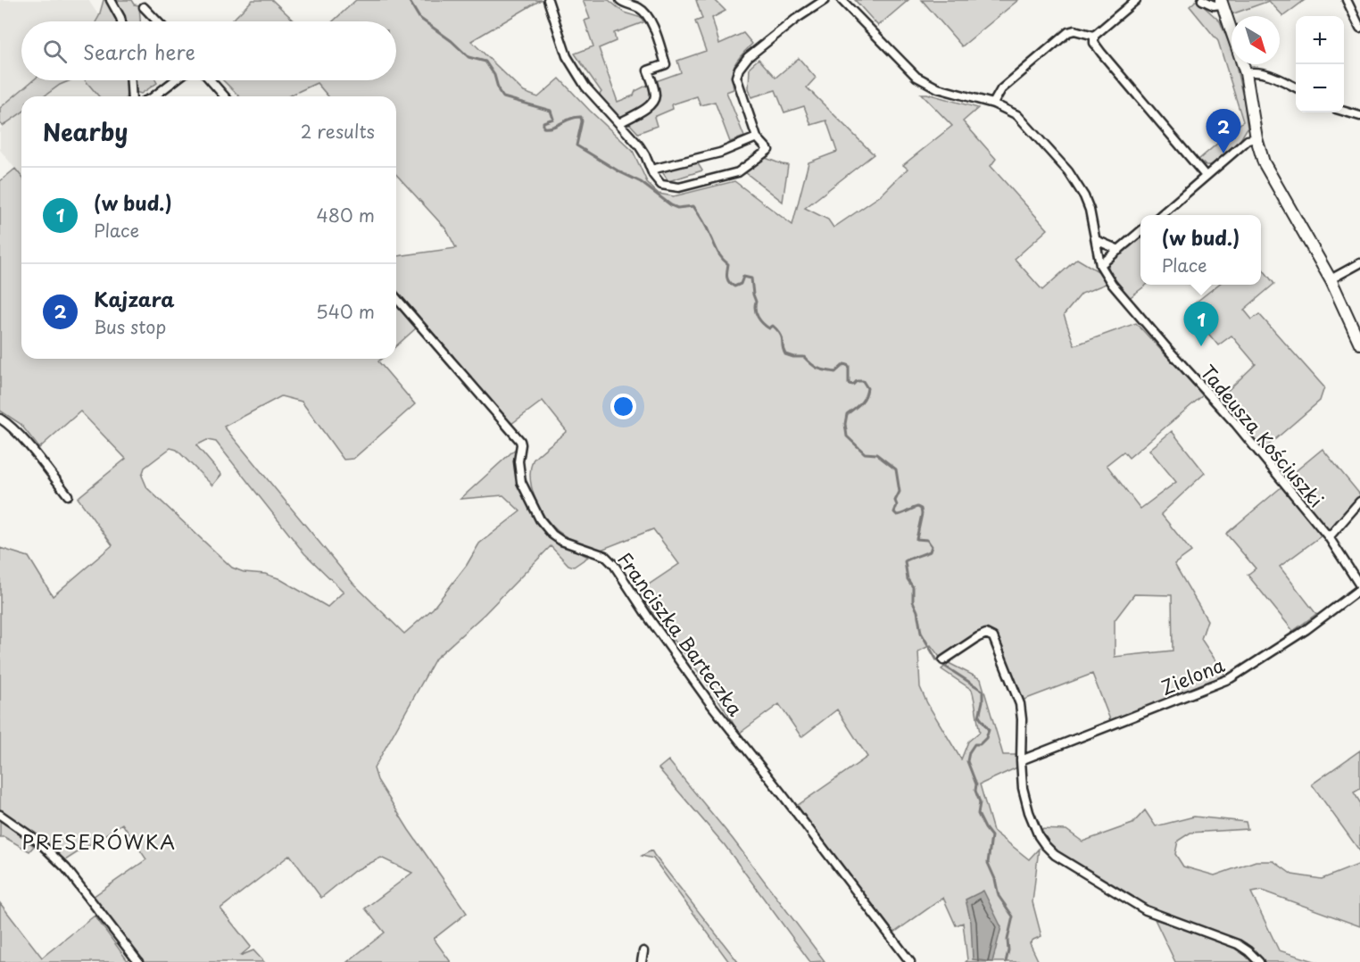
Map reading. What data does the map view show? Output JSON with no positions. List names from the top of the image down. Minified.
{"streets":{"street":["Tadeusza Kościuszki","Franciszka Barteczka","Zielona"]},"crossings":[["Tadeusza Kościuszki","Zielona"]],"districts":["PRESERÓWKA"],"north":"bottom right","page":{"map_buttons":["+","−"],"search":"Search here","heading":["Nearby","2 results"],"pins":["2","1"],"list":[{"mark":"1","name":"(w bud.)","note":"Place","value":"480 m"},{"mark":"2","name":"Kajzara","note":"Bus stop","value":"540 m"}],"popup":["(w bud.)","Place"]}}
